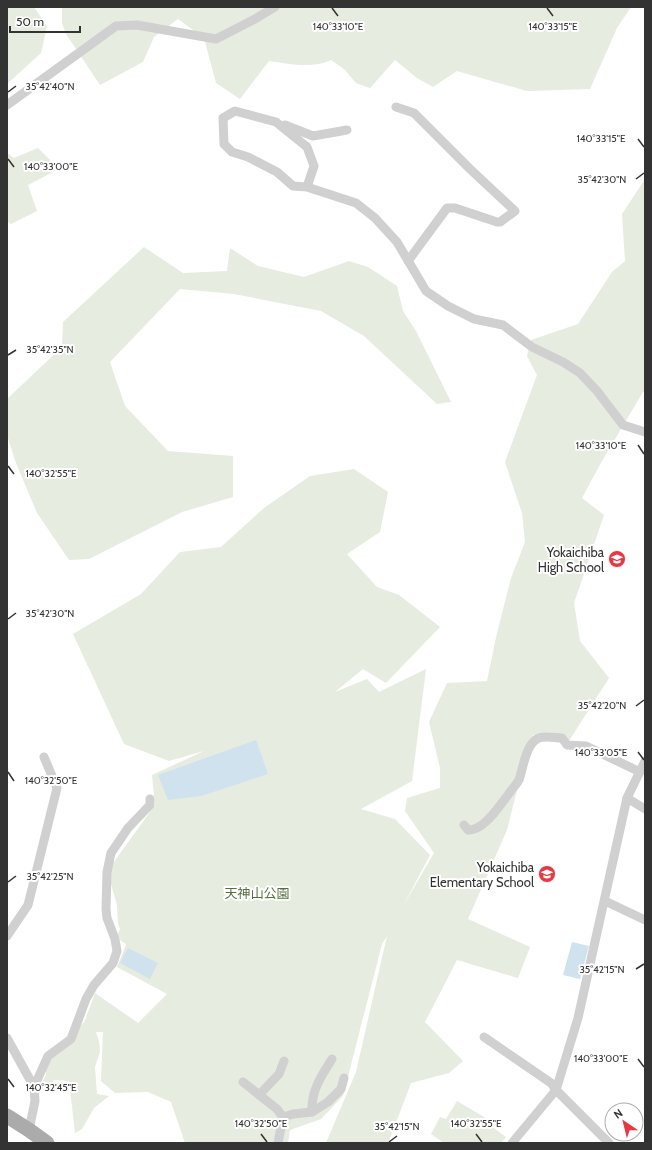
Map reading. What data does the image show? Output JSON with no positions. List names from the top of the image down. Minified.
{"parks":["天神山公園"],"places":{"school or university":["Yokaichiba High School","Yokaichiba Elementary School"]},"scale_bar":"50 m","north":"top left","coordinates":["140°33'15\"E","140°33'10\"E","35°42'40\"N","140°33'00\"E","35°42'30\"N","35°42'35\"N","140°32'55\"E","35°42'20\"N","140°33'05\"E","140°32'50\"E","35°42'25\"N","35°42'15\"N","140°32'45\"E"]}
